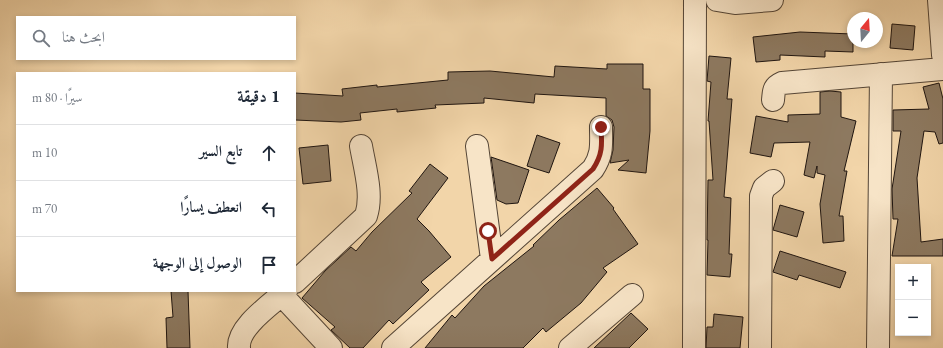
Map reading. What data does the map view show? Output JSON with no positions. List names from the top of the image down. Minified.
{"north":"top","page":{"search":"ابحث هنا","heading":["1 دقيقة","سيرًا · 80 m"],"list":[["تابع السير","10 m"],["انعطف يسارًا","70 m"],"الوصول إلى الوجهة"],"map_buttons":["+","−"]}}
